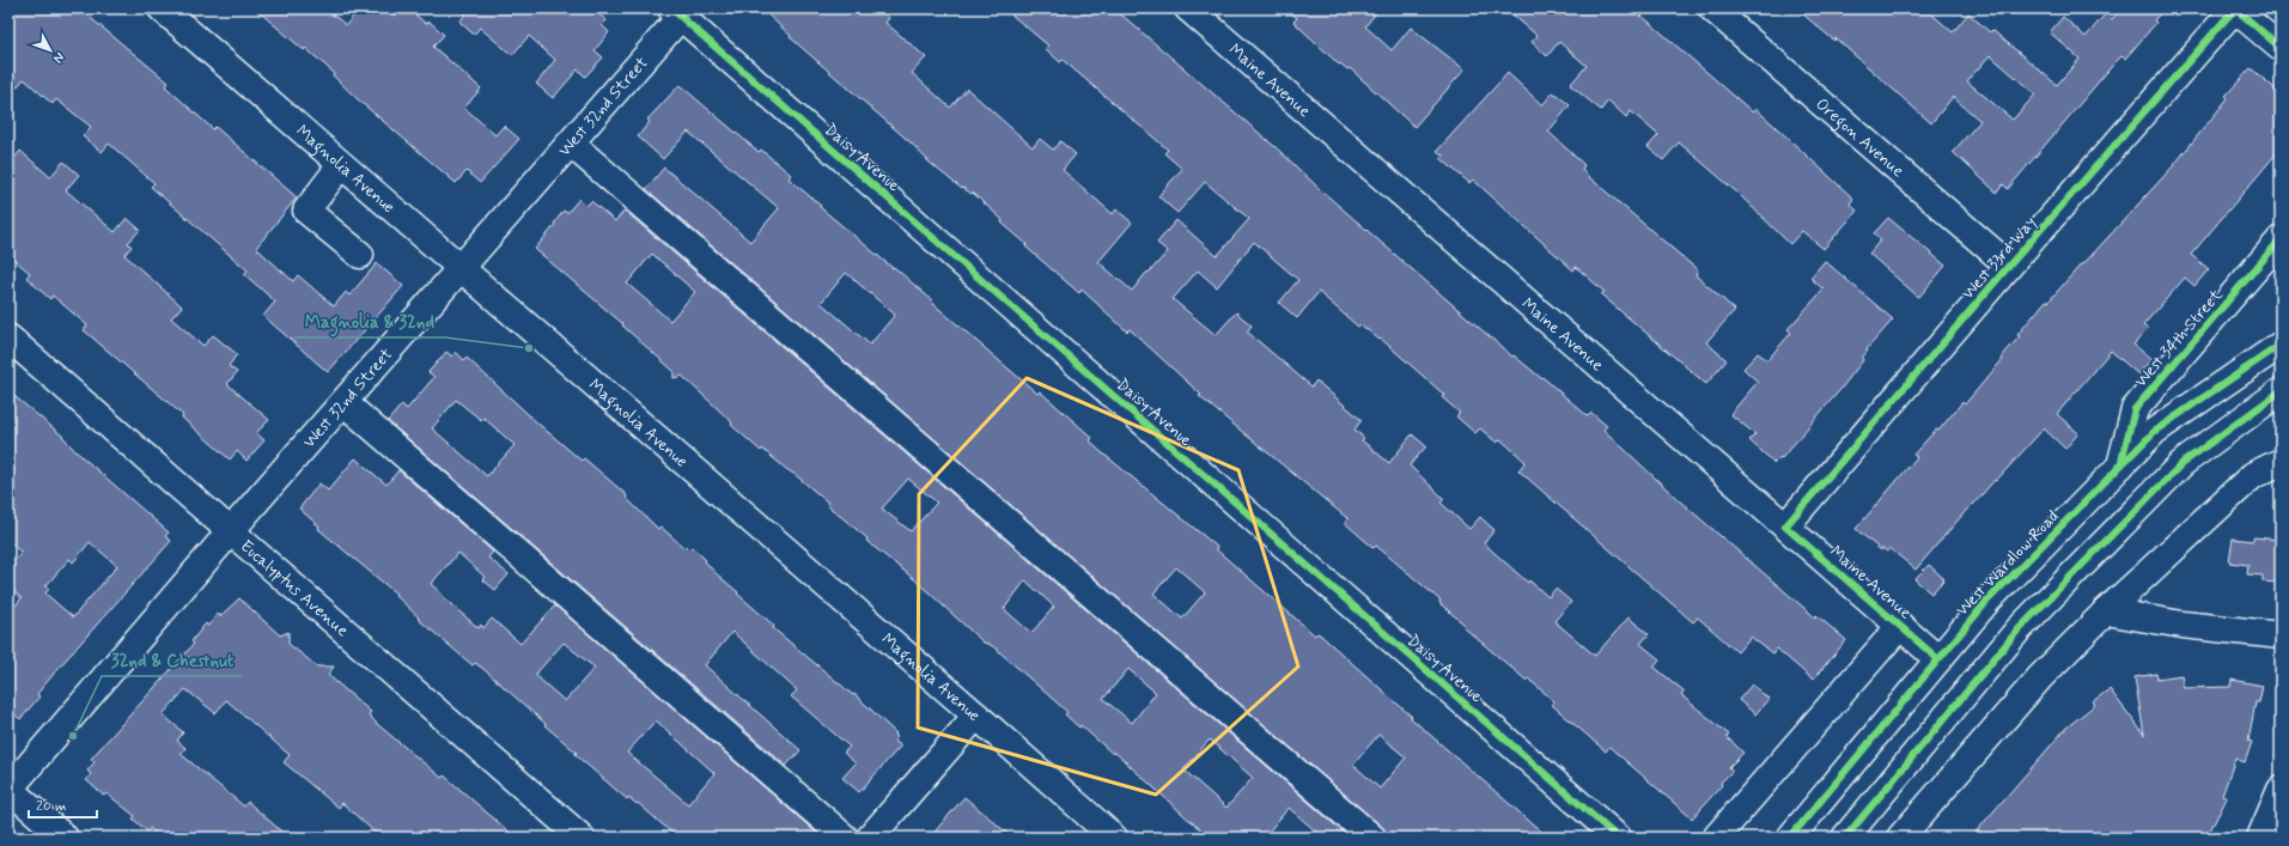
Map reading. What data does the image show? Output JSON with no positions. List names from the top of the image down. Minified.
{"streets":{"street":["Maine Avenue","West 32nd Street","Oregon Avenue","Daisy Avenue","Magnolia Avenue","West 33rd Way","West 34th Street","West Wardlow Road","Eucalyptus Avenue"]},"crossings":[["Maine Avenue","West 33rd Way"],["Maine Avenue","West Wardlow Road"],["West 32nd Street","Daisy Avenue"],["West 32nd Street","Magnolia Avenue"],["West 32nd Street","Eucalyptus Avenue"],["Oregon Avenue","West 33rd Way"],["West 34th Street","West Wardlow Road"]],"places":["Magnolia & 32nd","32nd & Chestnut"],"scale_bar":"20 m","north":"bottom right"}
